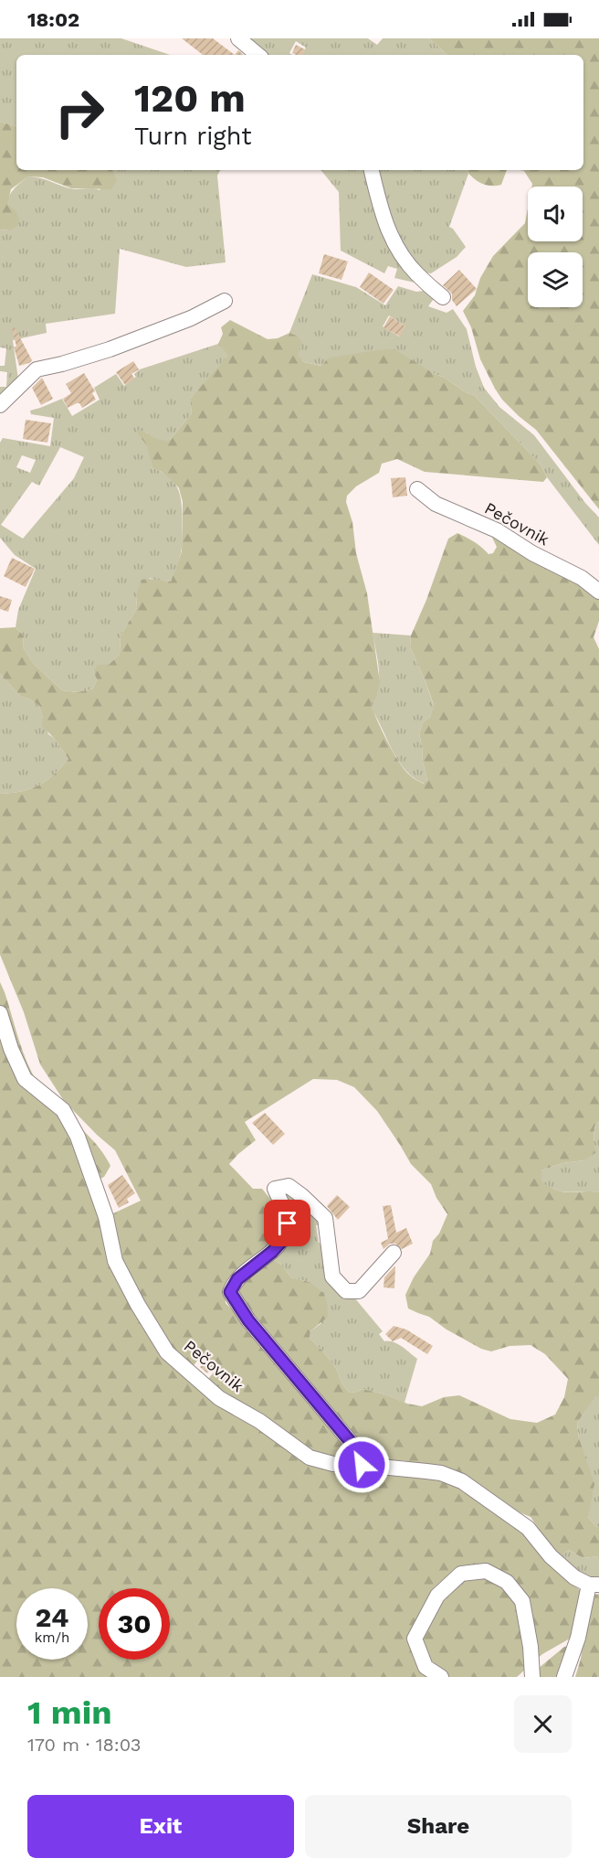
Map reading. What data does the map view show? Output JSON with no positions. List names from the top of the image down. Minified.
{"streets":{"street":["Pečovnik"]},"page":{"status":"18:02","turn":["120 m","Turn right"],"speed":"24 km/h","limit":"30","heading":["1 min","170 m · 18:03"],"buttons":["Exit","Share"]}}
